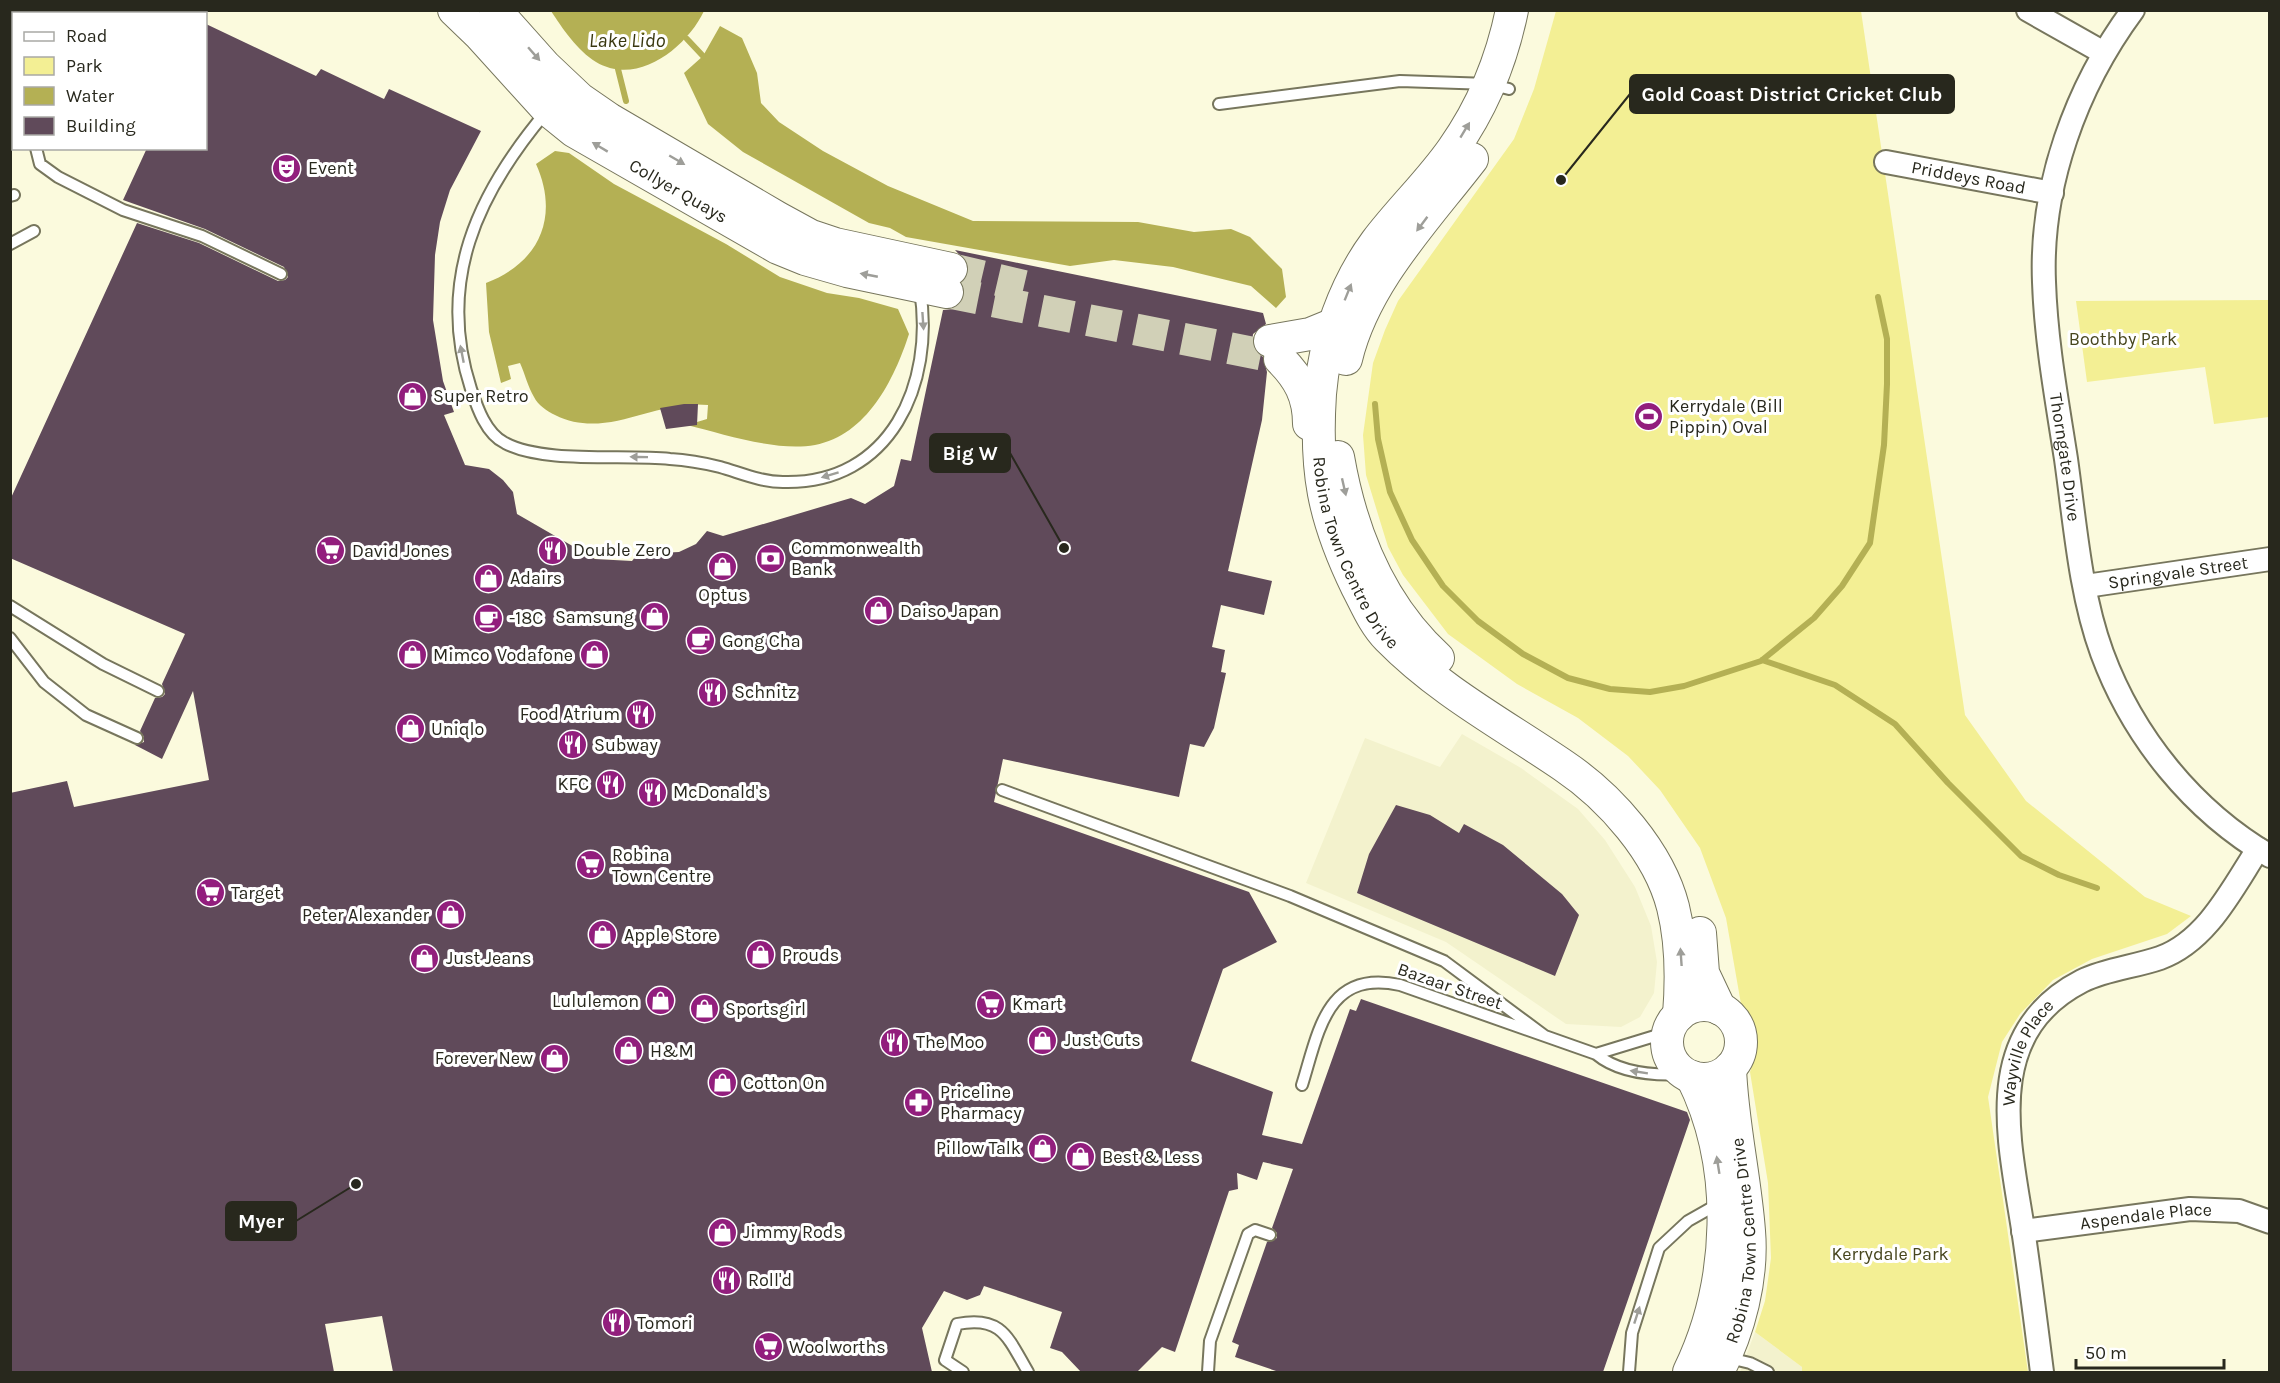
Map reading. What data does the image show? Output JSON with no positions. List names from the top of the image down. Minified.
{"streets":{"street":["Priddeys Road","Collyer Quays","Thorngate Drive","Robina Town Centre Drive","Springvale Street","Wayville Place","Aspendale Place"],"lane":["Bazaar Street"]},"crossings":[["Priddeys Road","Thorngate Drive"],["Thorngate Drive","Springvale Street"],["Thorngate Drive","Wayville Place"],["Robina Town Centre Drive","Bazaar Street"],["Wayville Place","Aspendale Place"]],"water":["Lake Lido"],"parks":["Boothby Park","Kerrydale Park"],"places":{"theatre":["Event"],"other":["Gold Coast District Cricket Club","Big W","Myer"],"shop":["Super Retro","Optus","Adairs","Daiso Japan","Samsung","Mimco","Vodafone","Uniqlo","Peter Alexander","Apple Store","Prouds","Just Jeans","Lululemon","Sportsgirl","Just Cuts","H&M","Forever New","Cotton On","Pillow Talk","Best & Less","Jimmy Rods"],"sports":["Kerrydale (Bill Pippin) Oval"],"restaurant":["Double Zero","Schnitz","Food Atrium","Subway","KFC","McDonald's","The Moo","Roll'd","Tomori"],"supermarket":["David Jones","Robina Town Centre","Target","Kmart","Woolworths"],"bank":["Commonwealth Bank"],"cafe":["-18C","Gong Cha"],"pharmacy":["Priceline Pharmacy"]},"legend":["Road","Park","Water","Building"],"scale_bar":"50 m"}
